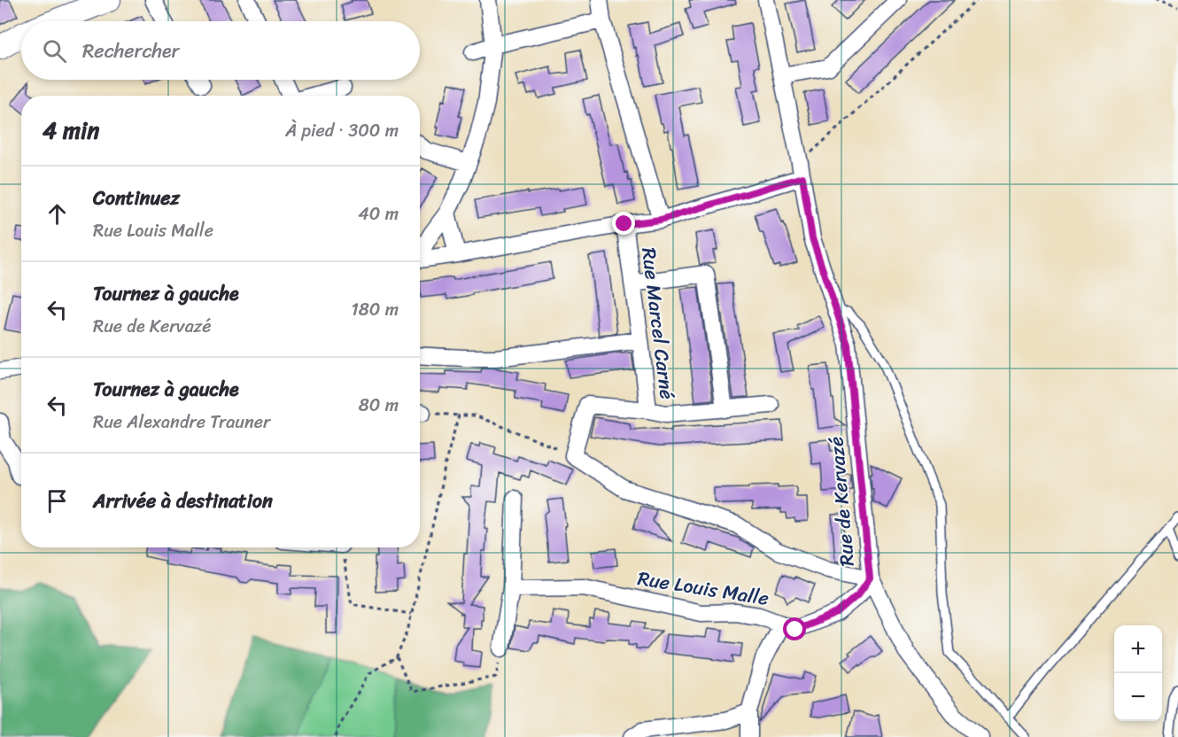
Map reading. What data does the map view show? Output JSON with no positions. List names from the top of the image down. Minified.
{"streets":{"street":["Rue Marcel Carné","Rue de Kervazé","Rue Louis Malle"]},"crossings":[["Rue Marcel Carné","Rue de Kervazé"],["Rue de Kervazé","Rue Louis Malle"]],"page":{"search":"Rechercher","heading":["4 min","À pied · 300 m"],"list":[["Continuez","Rue Louis Malle","40 m"],["Tournez à gauche","Rue de Kervazé","180 m"],["Tournez à gauche","Rue Alexandre Trauner","80 m"],"Arrivée à destination"],"map_buttons":["+","−"]}}
